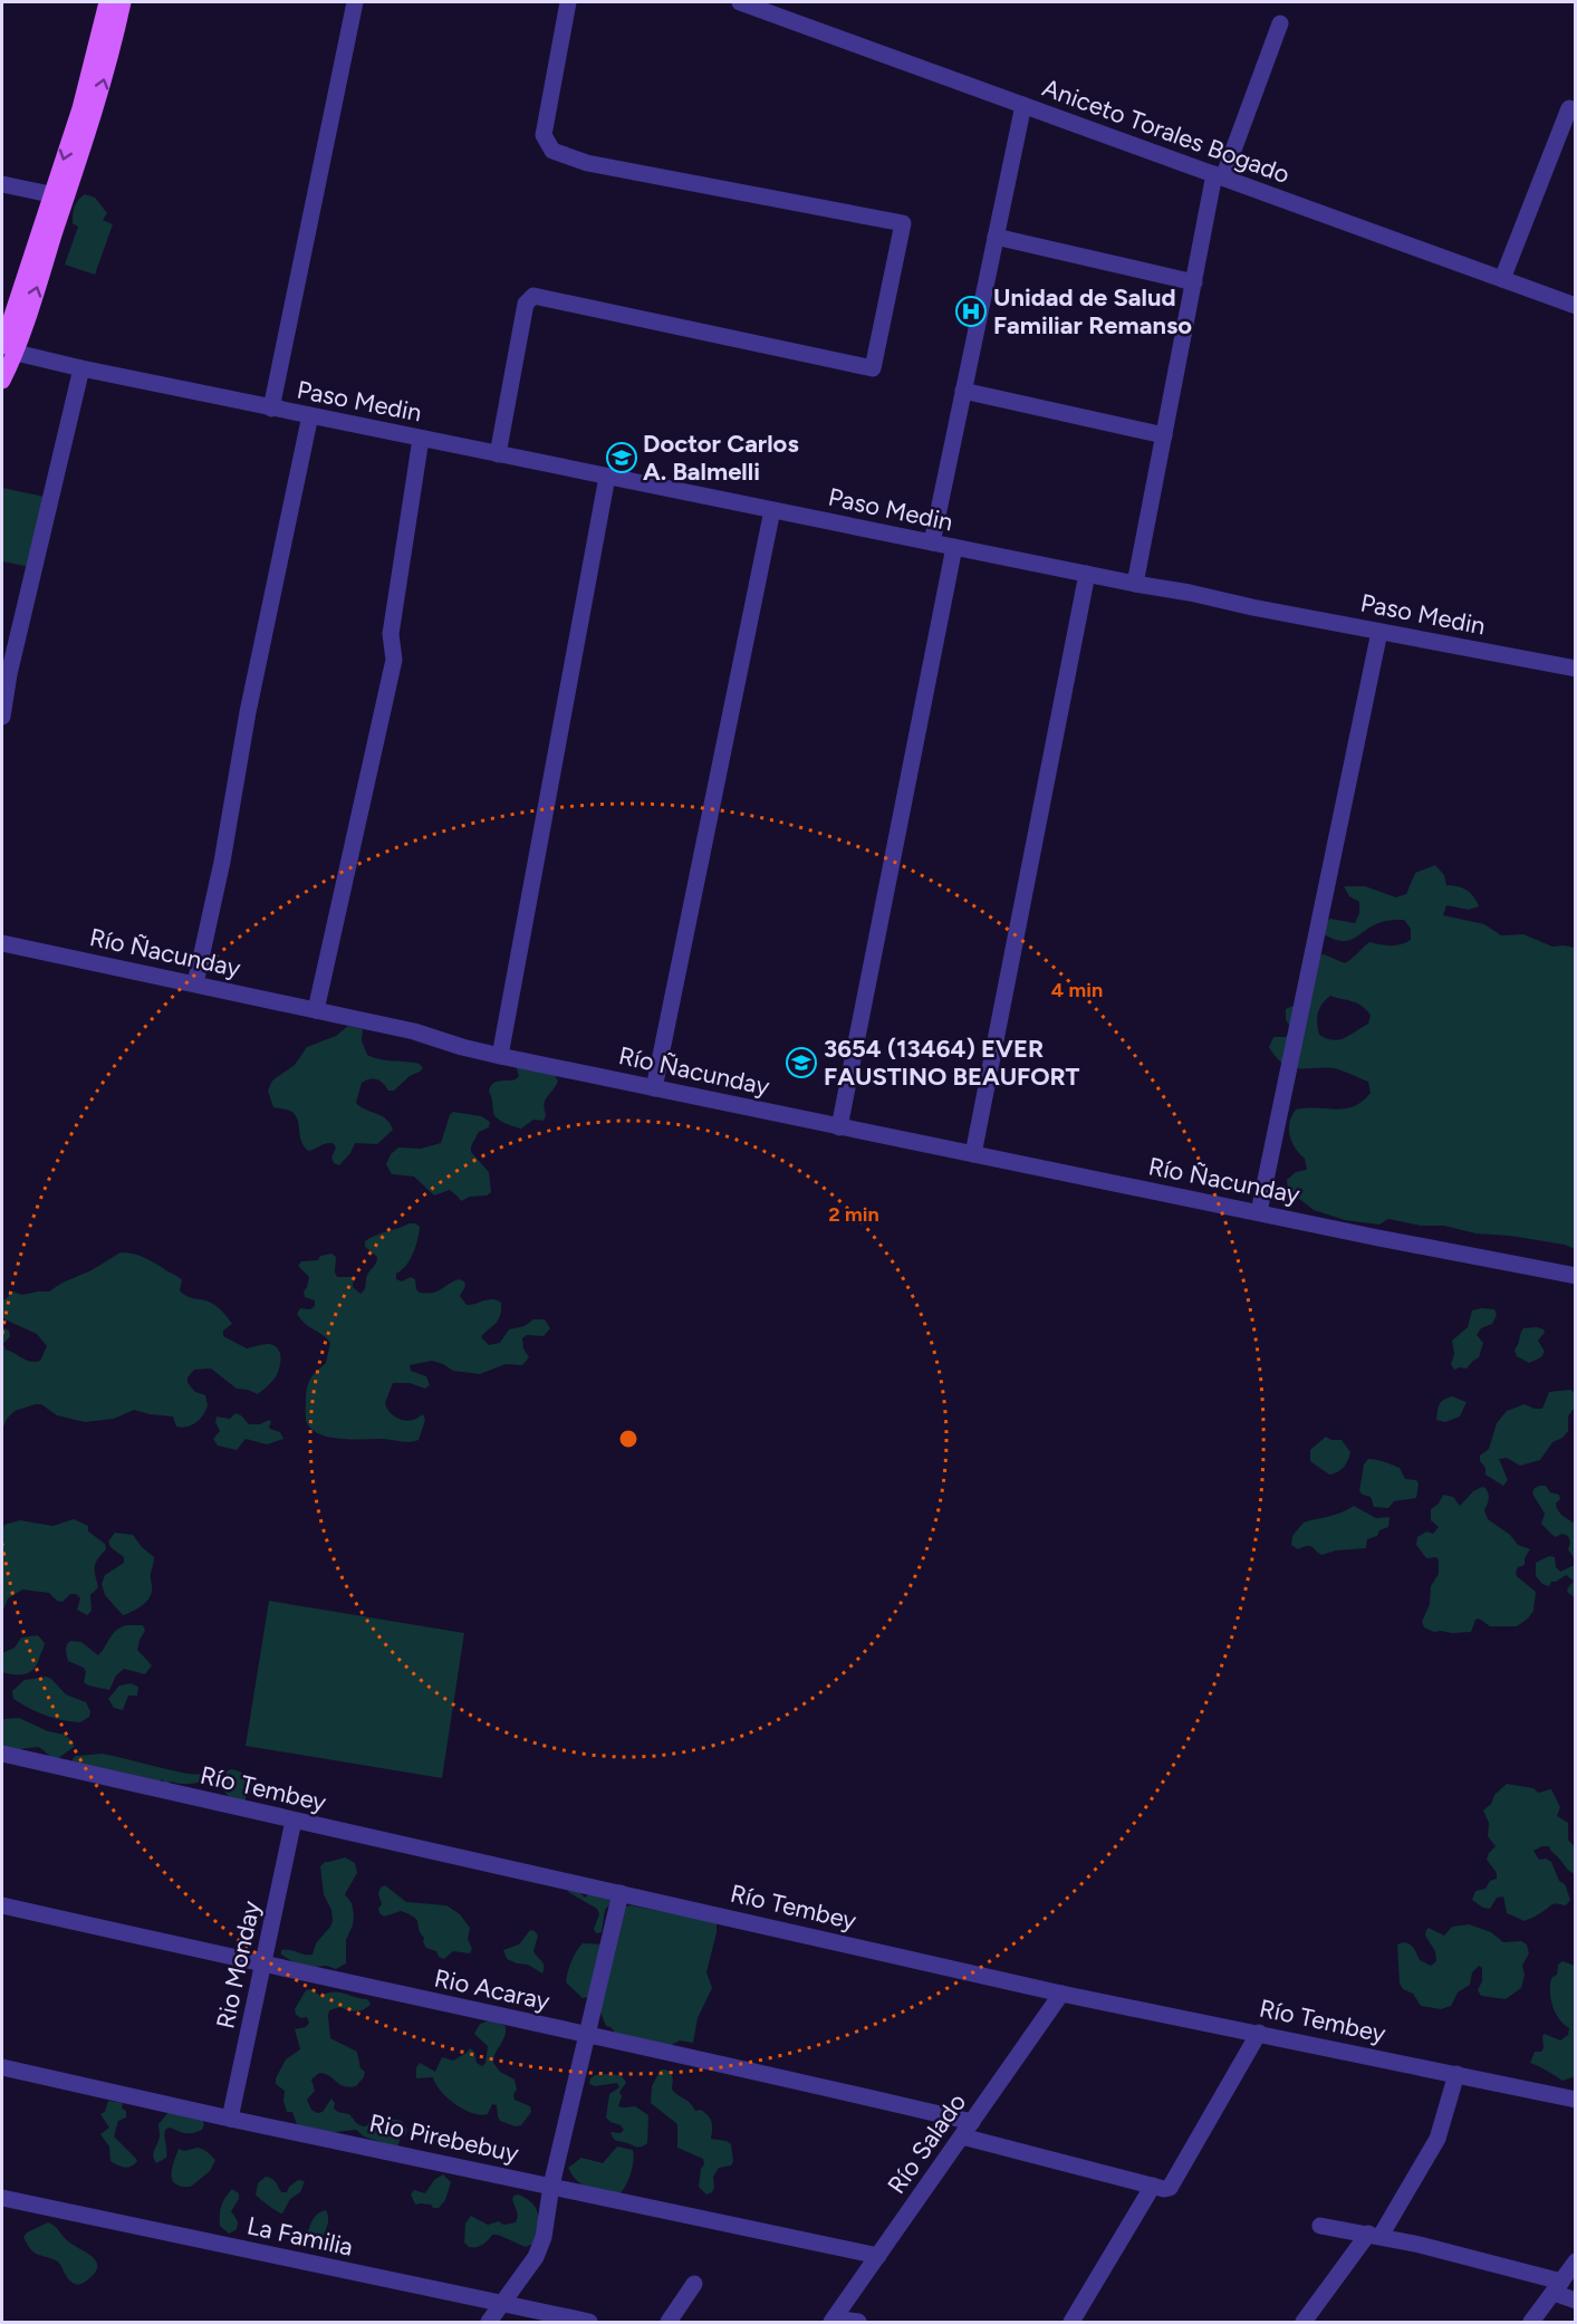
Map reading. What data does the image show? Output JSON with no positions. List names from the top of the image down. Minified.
{"streets":{"street":["Aniceto Torales Bogado","Paso Medin","Río Ñacunday","Río Tembey","Rio Monday","Rio Acaray","Rio Pirebebuy","Río Salado","La Familia"]},"crossings":[["Río Tembey","Rio Monday"],["Río Tembey","Río Salado"],["Rio Monday","Rio Acaray"],["Rio Monday","Rio Pirebebuy"],["Rio Acaray","Río Salado"],["Rio Pirebebuy","Río Salado"]],"places":{"hospital":["Unidad de Salud Familiar Remanso"],"school or university":["Doctor Carlos A. Balmelli","3654 (13464) EVER FAUSTINO BEAUFORT"]},"rings":["4 min","2 min"]}
